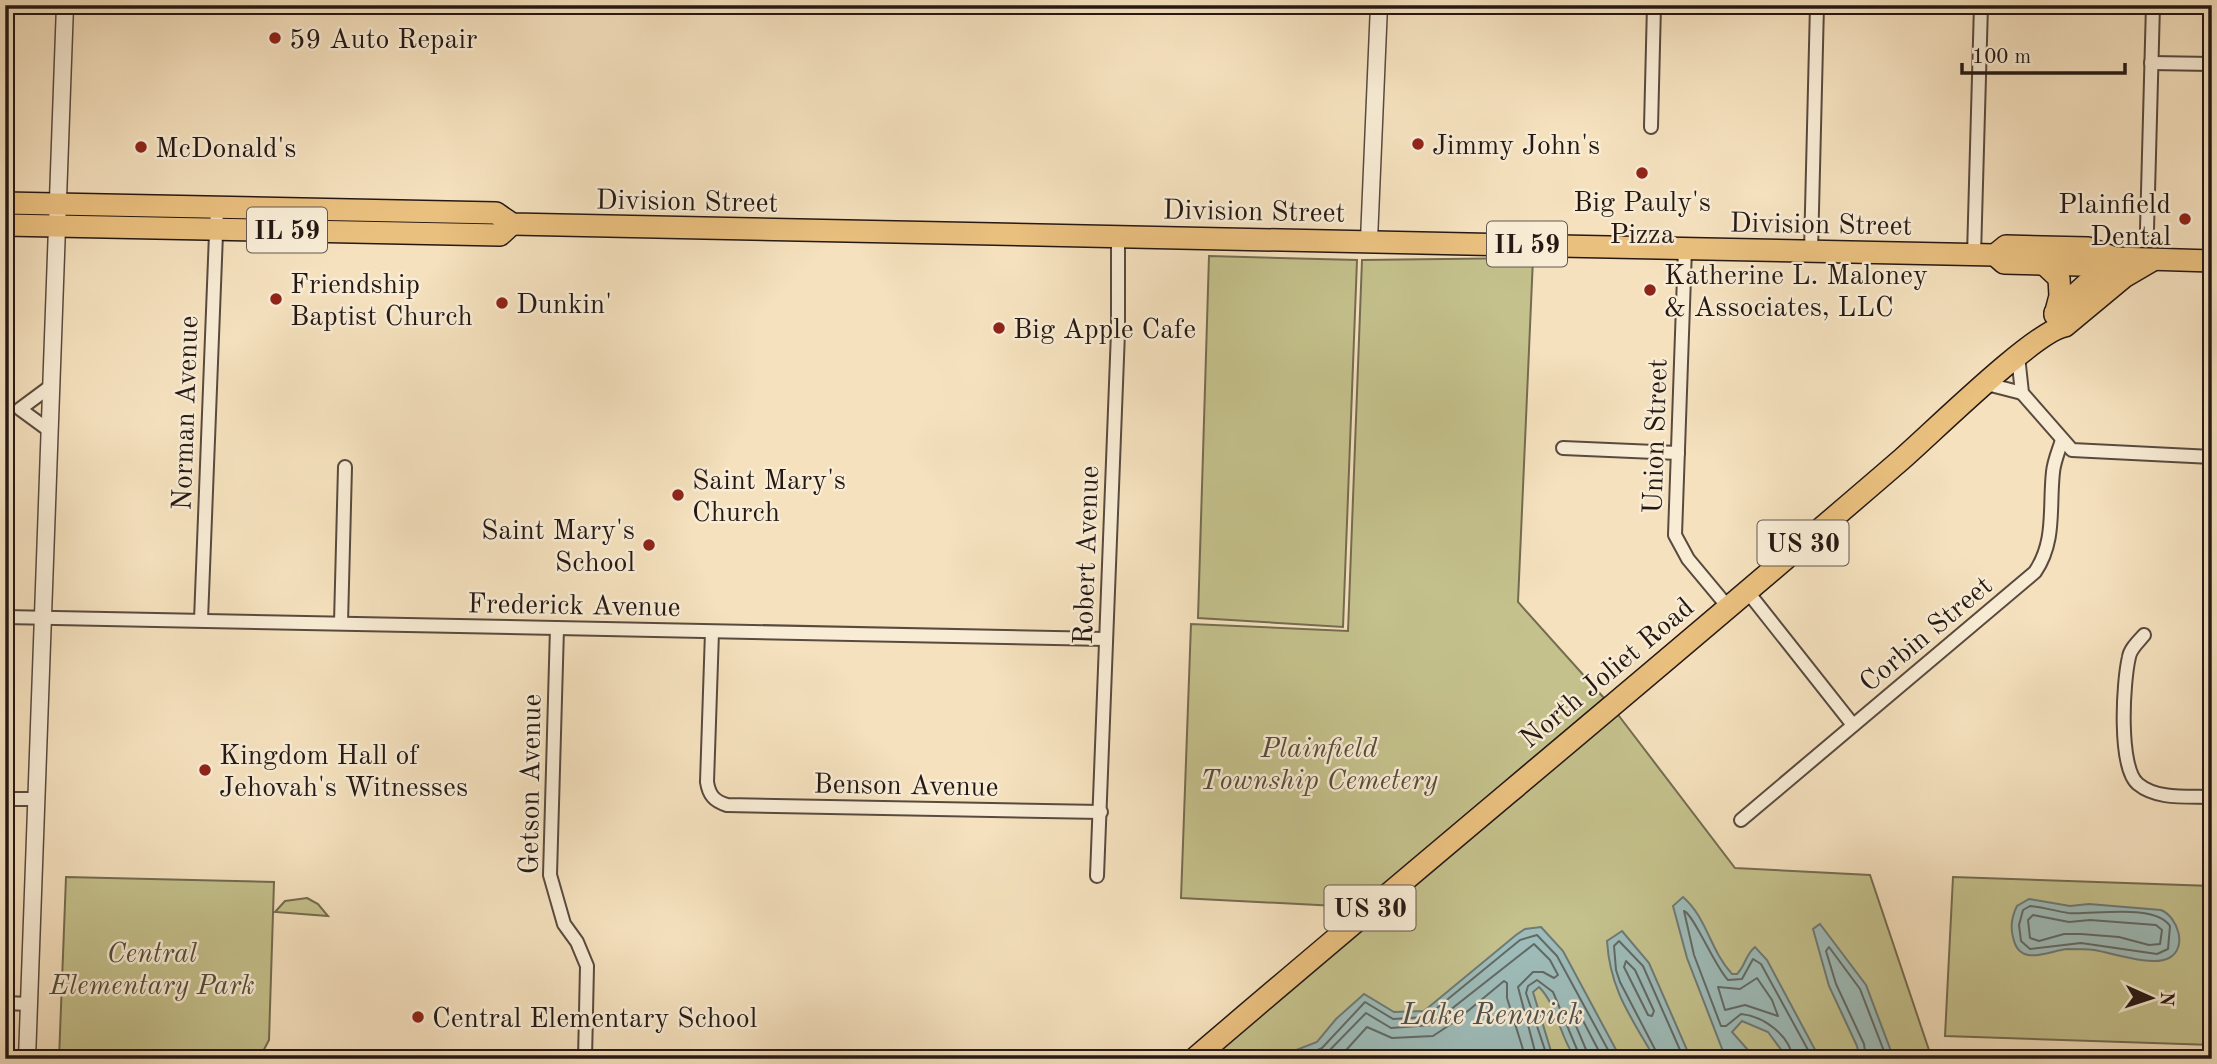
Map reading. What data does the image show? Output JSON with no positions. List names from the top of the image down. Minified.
{"streets":{"main road":["Division Street","IL 59","US 30","North Joliet Road"],"street":["Norman Avenue","Union Street","Robert Avenue","Frederick Avenue","Corbin Street","Getson Avenue","Benson Avenue"]},"crossings":[["Division Street","IL 59"],["Division Street","Norman Avenue"],["Division Street","Union Street"],["Division Street","Robert Avenue"],["Division Street","North Joliet Road"],["Norman Avenue","Frederick Avenue"],["Union Street","North Joliet Road"],["Robert Avenue","Frederick Avenue"],["Robert Avenue","Benson Avenue"],["Frederick Avenue","Getson Avenue"],["Frederick Avenue","Benson Avenue"]],"water":["Lake Renwick"],"parks":["Plainfield Township Cemetery","Central Elementary Park"],"places":["59 Auto Repair","Jimmy John's","McDonald's","Big Pauly's Pizza","Plainfield Dental","Katherine L. Maloney & Associates, LLC","Friendship Baptist Church","Dunkin'","Big Apple Cafe","Saint Mary's Church","Saint Mary's School","Kingdom Hall of Jehovah's Witnesses","Central Elementary School"],"scale_bar":"100 m","north":"right"}
